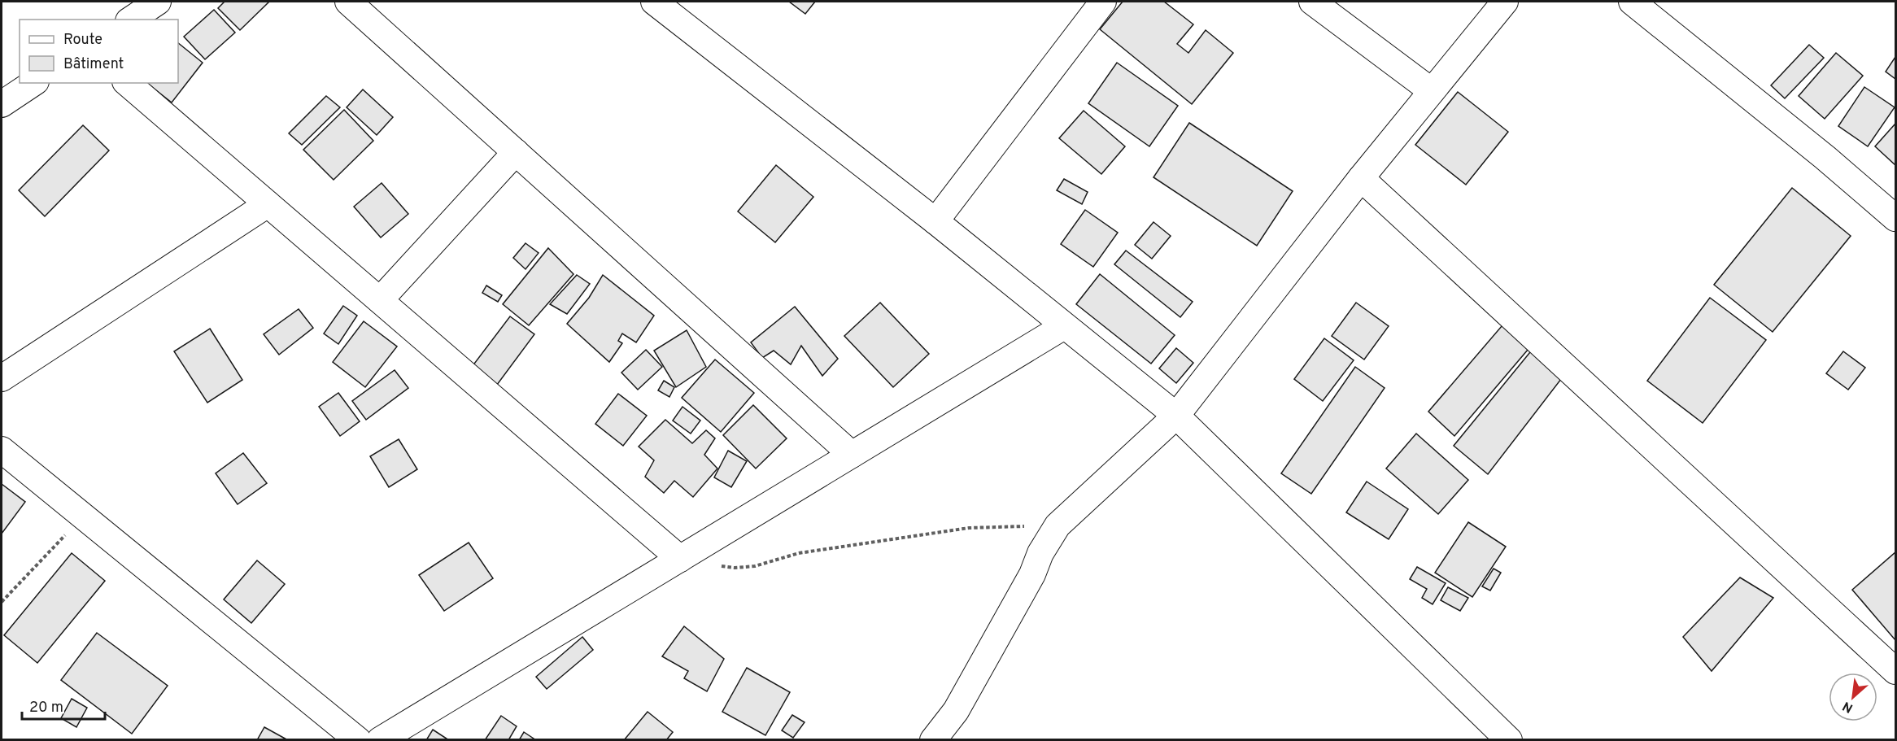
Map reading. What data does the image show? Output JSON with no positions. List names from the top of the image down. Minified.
{"legend":["Route","Bâtiment"],"scale_bar":"20 m","north":"bottom left"}
